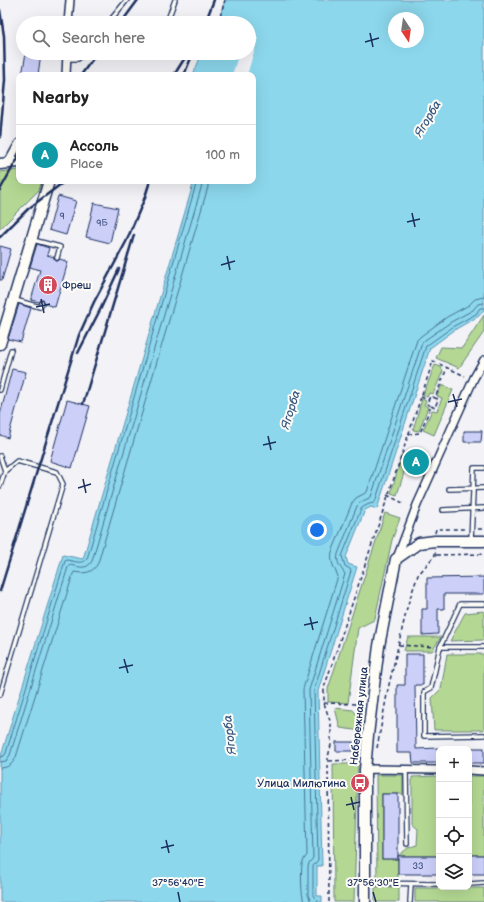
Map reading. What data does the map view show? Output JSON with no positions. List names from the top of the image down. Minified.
{"streets":{"main road":["Набережная улица"]},"water":["Ягорба"],"places":{"building":["Фреш"],"bus stop":["Улица Милютина"]},"house_numbers":["9","9Б","33"],"north":"bottom","page":{"search":"Search here","heading":"Nearby","list":[{"mark":"A","name":"Ассоль","note":"Place","value":"100 m"}],"pins":"A","map_buttons":["+","−"]},"coordinates":["37°56'40\"E","37°56'30\"E"]}
